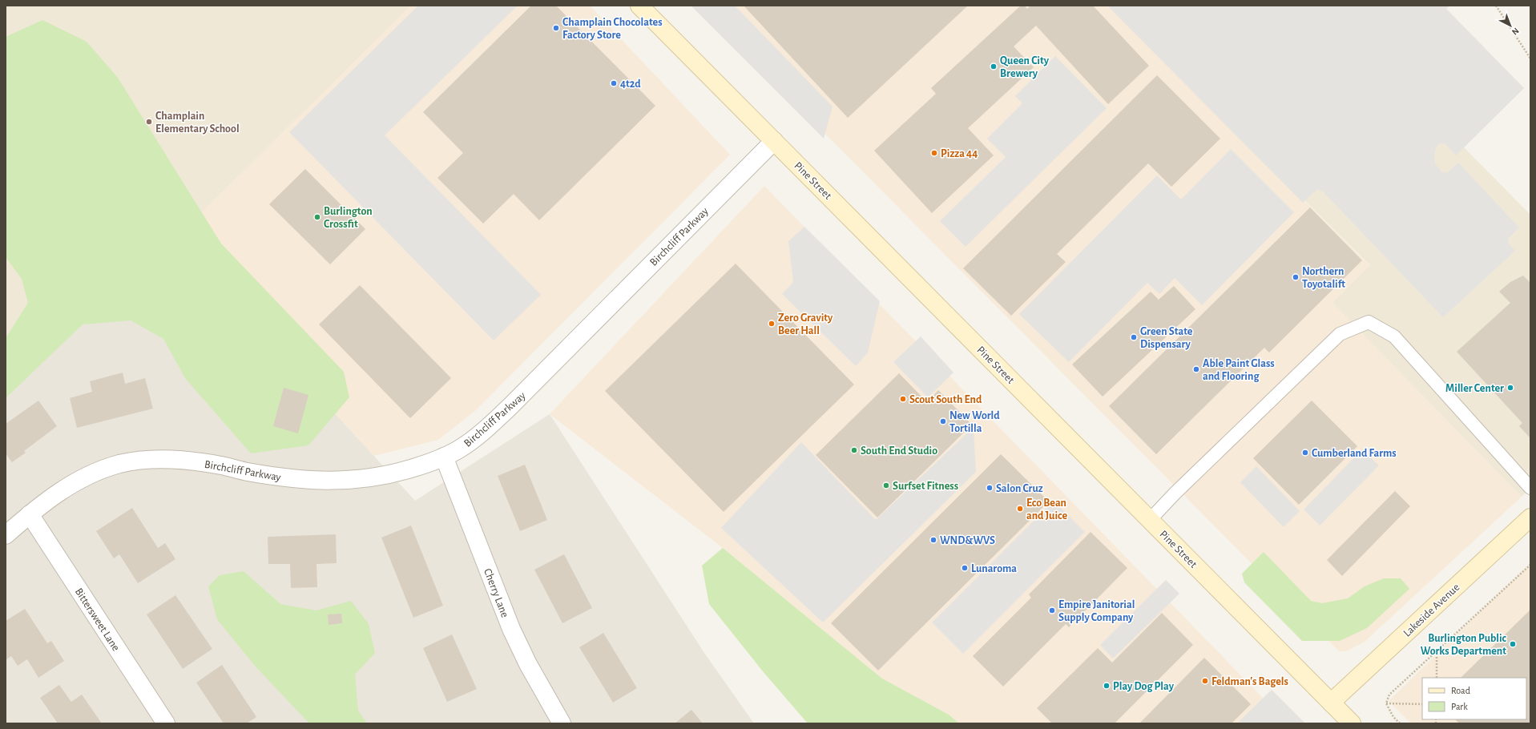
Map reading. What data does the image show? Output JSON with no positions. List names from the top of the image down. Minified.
{"streets":{"main road":["Pine Street","Lakeside Avenue"],"street":["Birchcliff Parkway","Cherry Lane","Bittersweet Lane"]},"crossings":[["Pine Street","Birchcliff Parkway"],["Pine Street","Lakeside Avenue"],["Birchcliff Parkway","Cherry Lane"],["Birchcliff Parkway","Bittersweet Lane"]],"places":["Champlain Chocolates Factory Store","Queen City Brewery","4t2d","Champlain Elementary School","Pizza 44","Burlington Crossfit","Northern Toyotalift","Zero Gravity Beer Hall","Green State Dispensary","Able Paint Glass and Flooring","Miller Center","Scout South End","New World Tortilla","South End Studio","Cumberland Farms","Surfset Fitness","Salon Cruz","Eco Bean and Juice","WND&WVS","Lunaroma","Empire Janitorial Supply Company","Burlington Public Works Department","Feldman's Bagels","Play Dog Play"],"legend":["Road","Park"],"north":"bottom right"}
